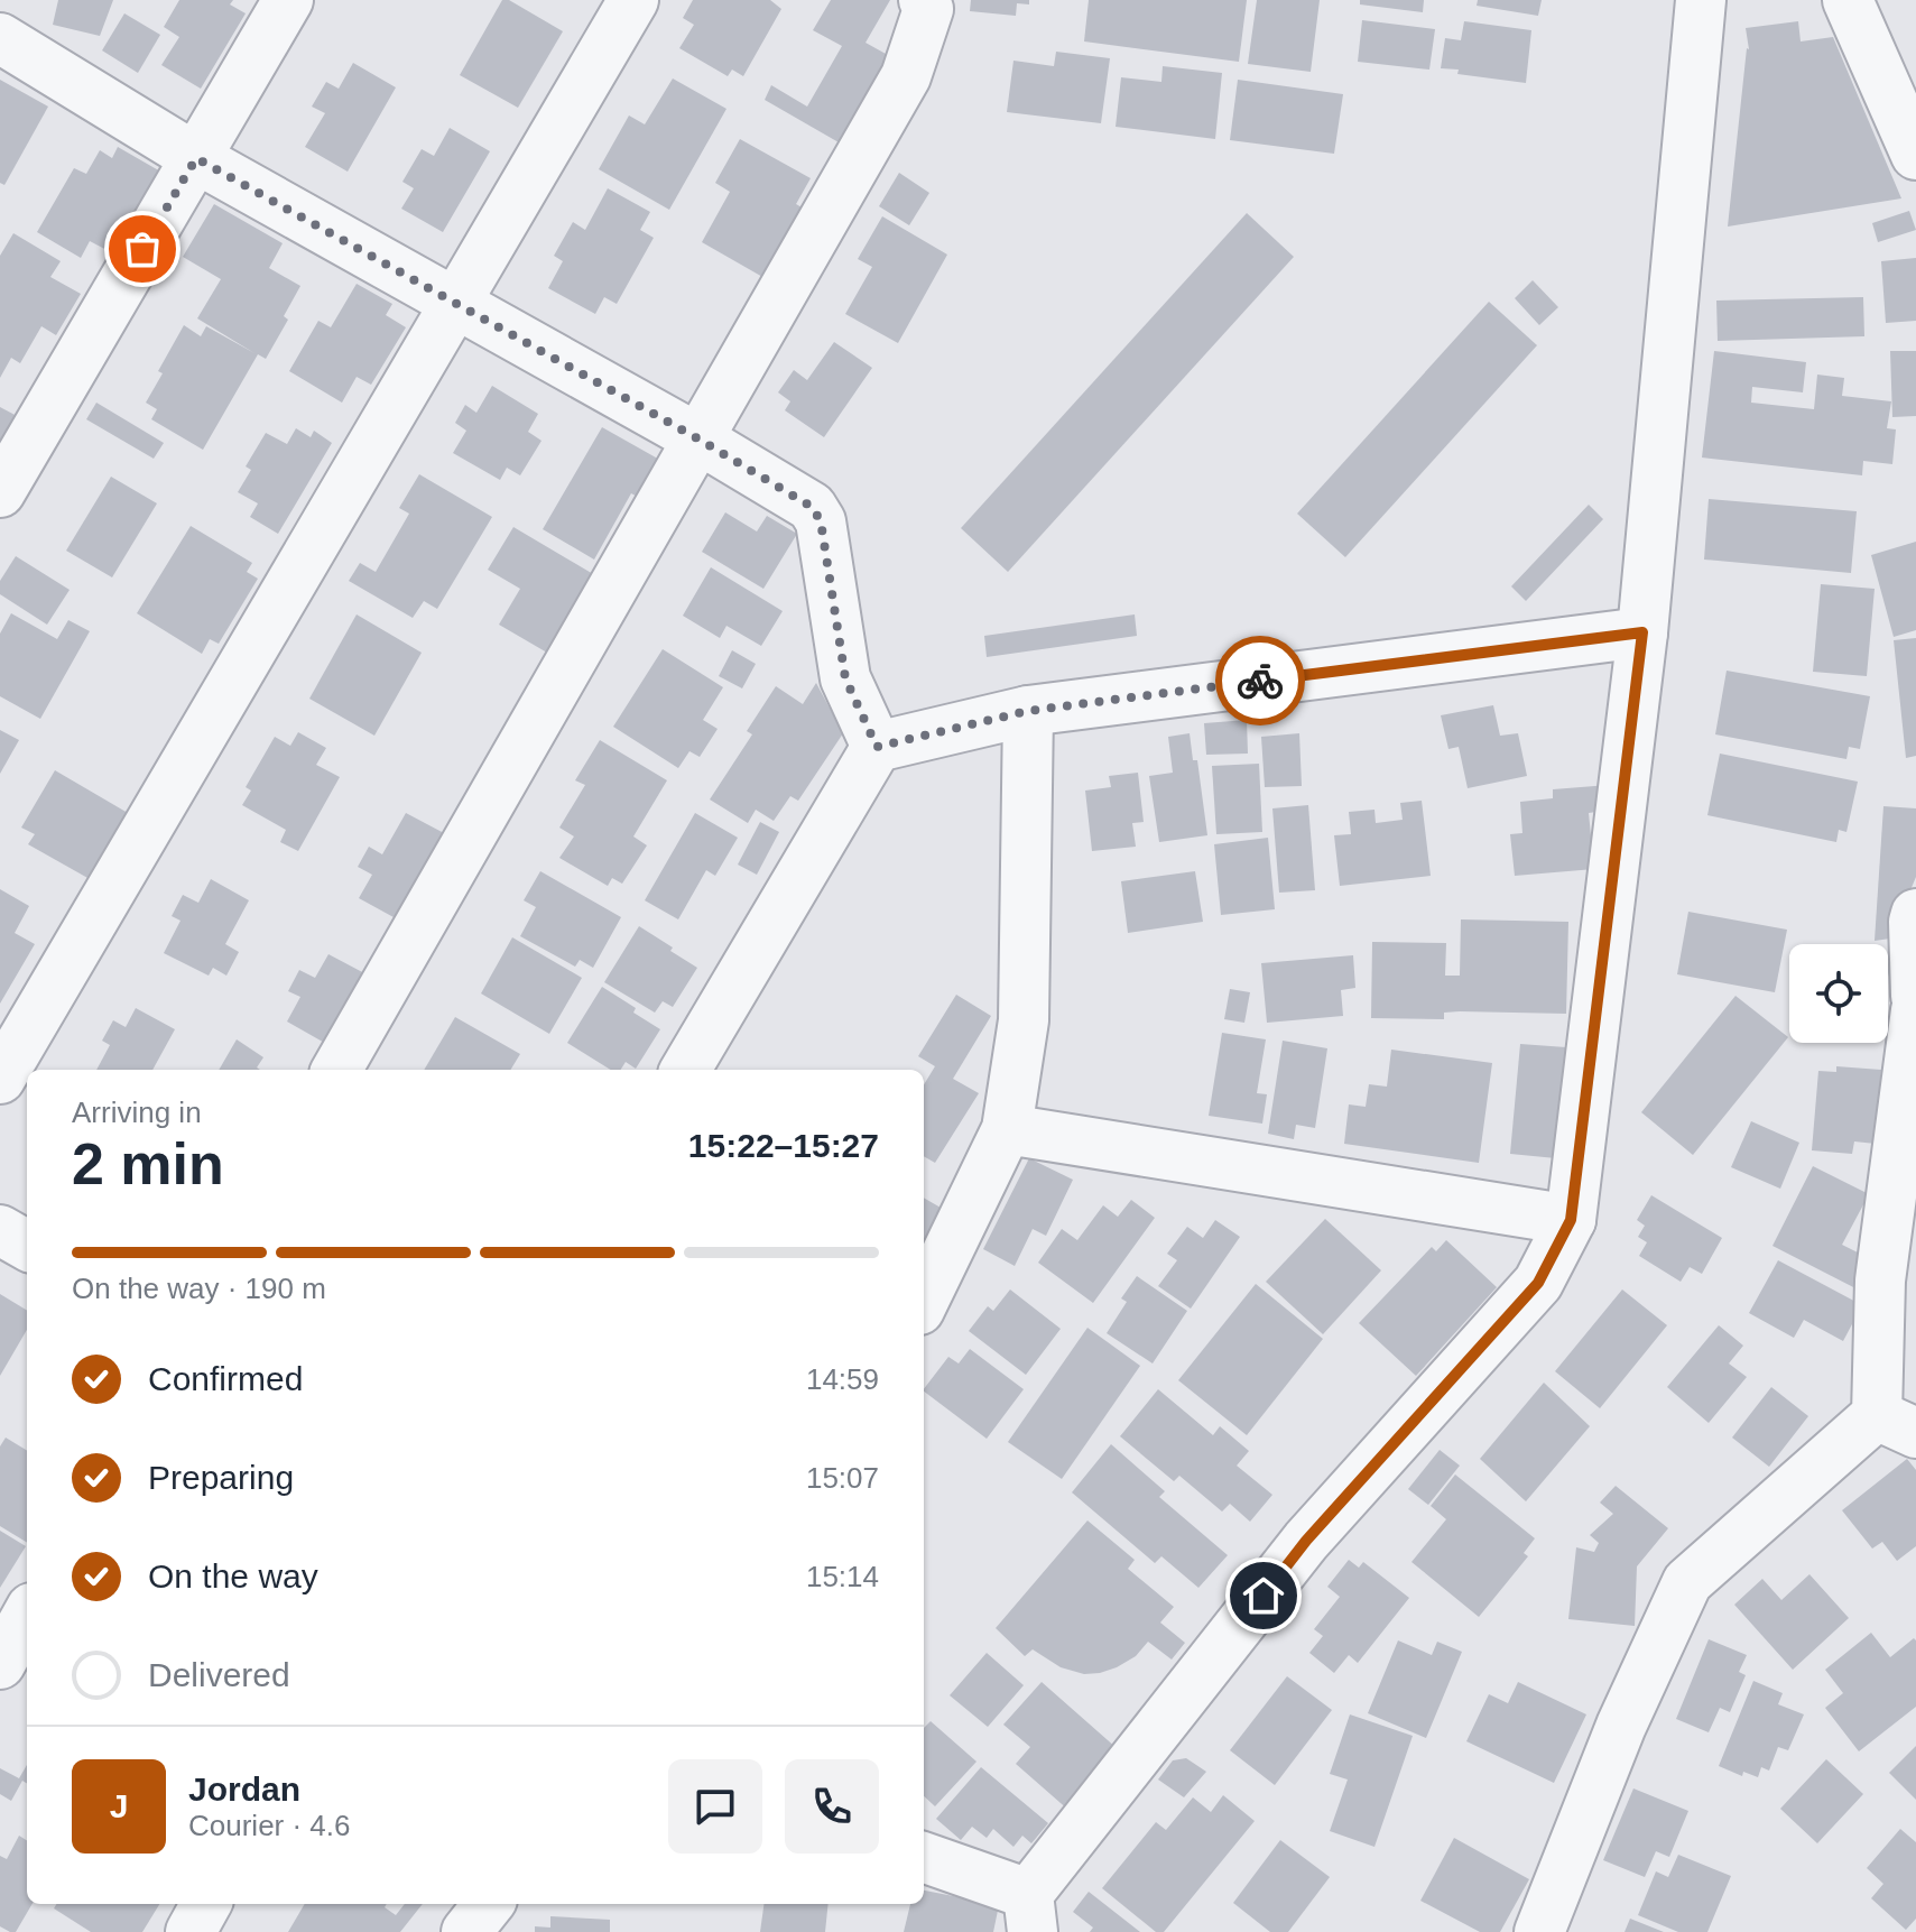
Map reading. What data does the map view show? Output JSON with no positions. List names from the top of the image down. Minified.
{"page":{"heading":["2 min","Arriving in","15:22–15:27"],"panel":["Jordan","Courier · 4.6"],"bar":"On the way · 190 m","list":[["Confirmed","14:59"],["Preparing","15:07"],["On the way","15:14"],"Delivered"],"round":"J"}}
